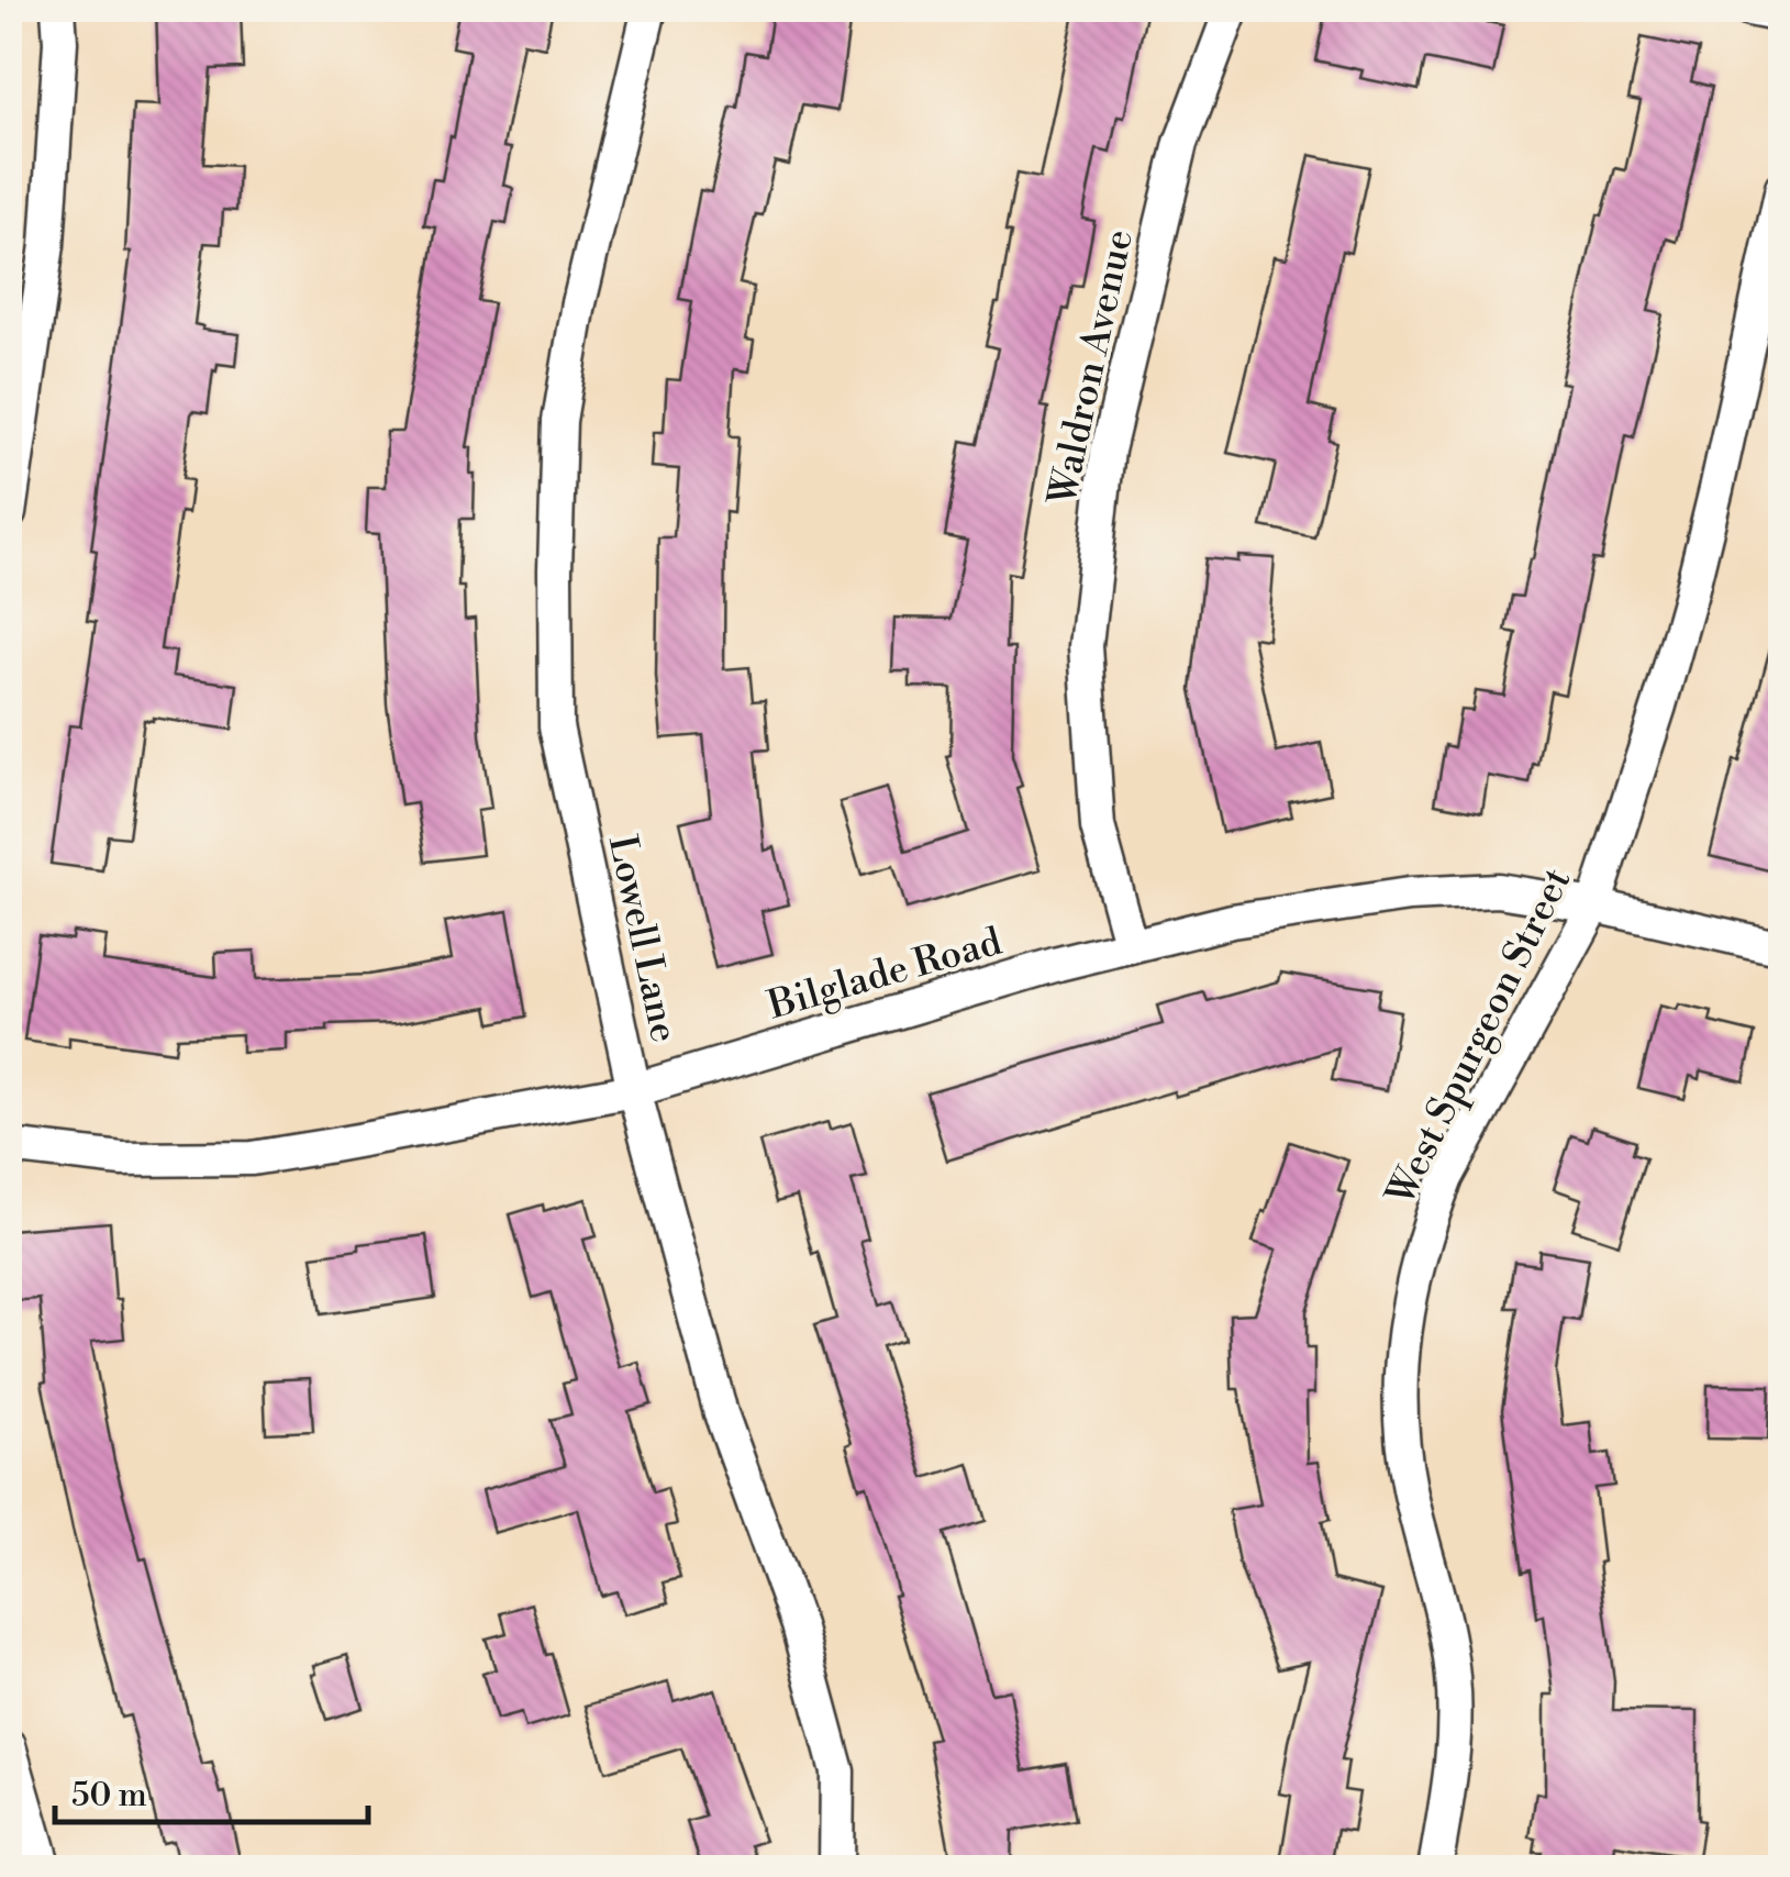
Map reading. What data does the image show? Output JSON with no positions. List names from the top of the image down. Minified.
{"streets":{"street":["Waldron Avenue","Lowell Lane","Bilglade Road","West Spurgeon Street"]},"crossings":[["Waldron Avenue","Bilglade Road"],["Lowell Lane","Bilglade Road"],["Bilglade Road","West Spurgeon Street"]],"scale_bar":"50 m"}
